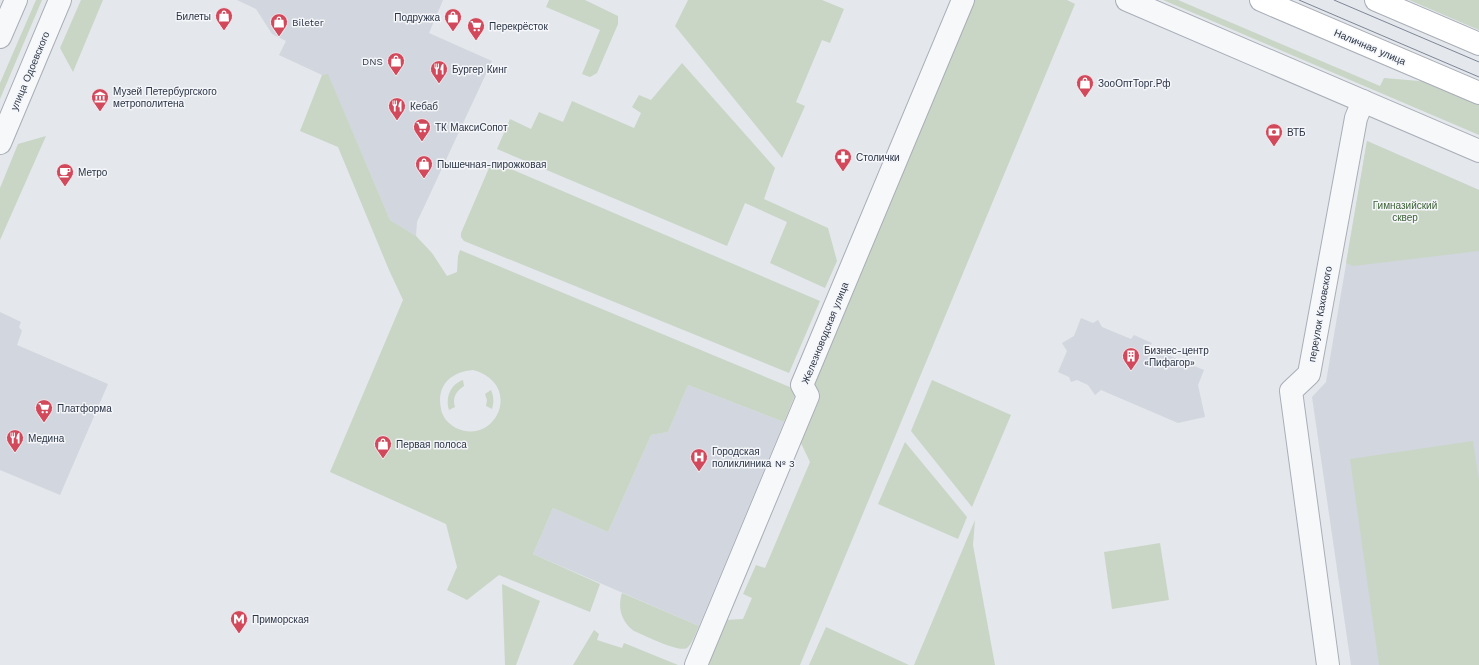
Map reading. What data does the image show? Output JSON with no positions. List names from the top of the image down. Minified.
{"streets":{"main road":["Наличная улица"],"street":["улица Одоевского","переулок Каховского","Железноводская улица"]},"parks":["Гимназийский сквер"],"places":{"shop":["Билеты","Подружка","Bileter","DNS","ЗооОптТорг.Рф","Пышечная-пирожковая","Первая полоса"],"supermarket":["Перекрёсток","ТК МаксиСопот","Платформа"],"restaurant":["Бургер Кинг","Кебаб","Медина"],"museum":["Музей Петербургского метрополитена"],"bank":["ВТБ"],"pharmacy":["Столички"],"cafe":["Метро"],"building":["Бизнес-центр «Пифагор»"],"hospital":["Городская поликлиника № 3"],"metro station":["Приморская"]}}
